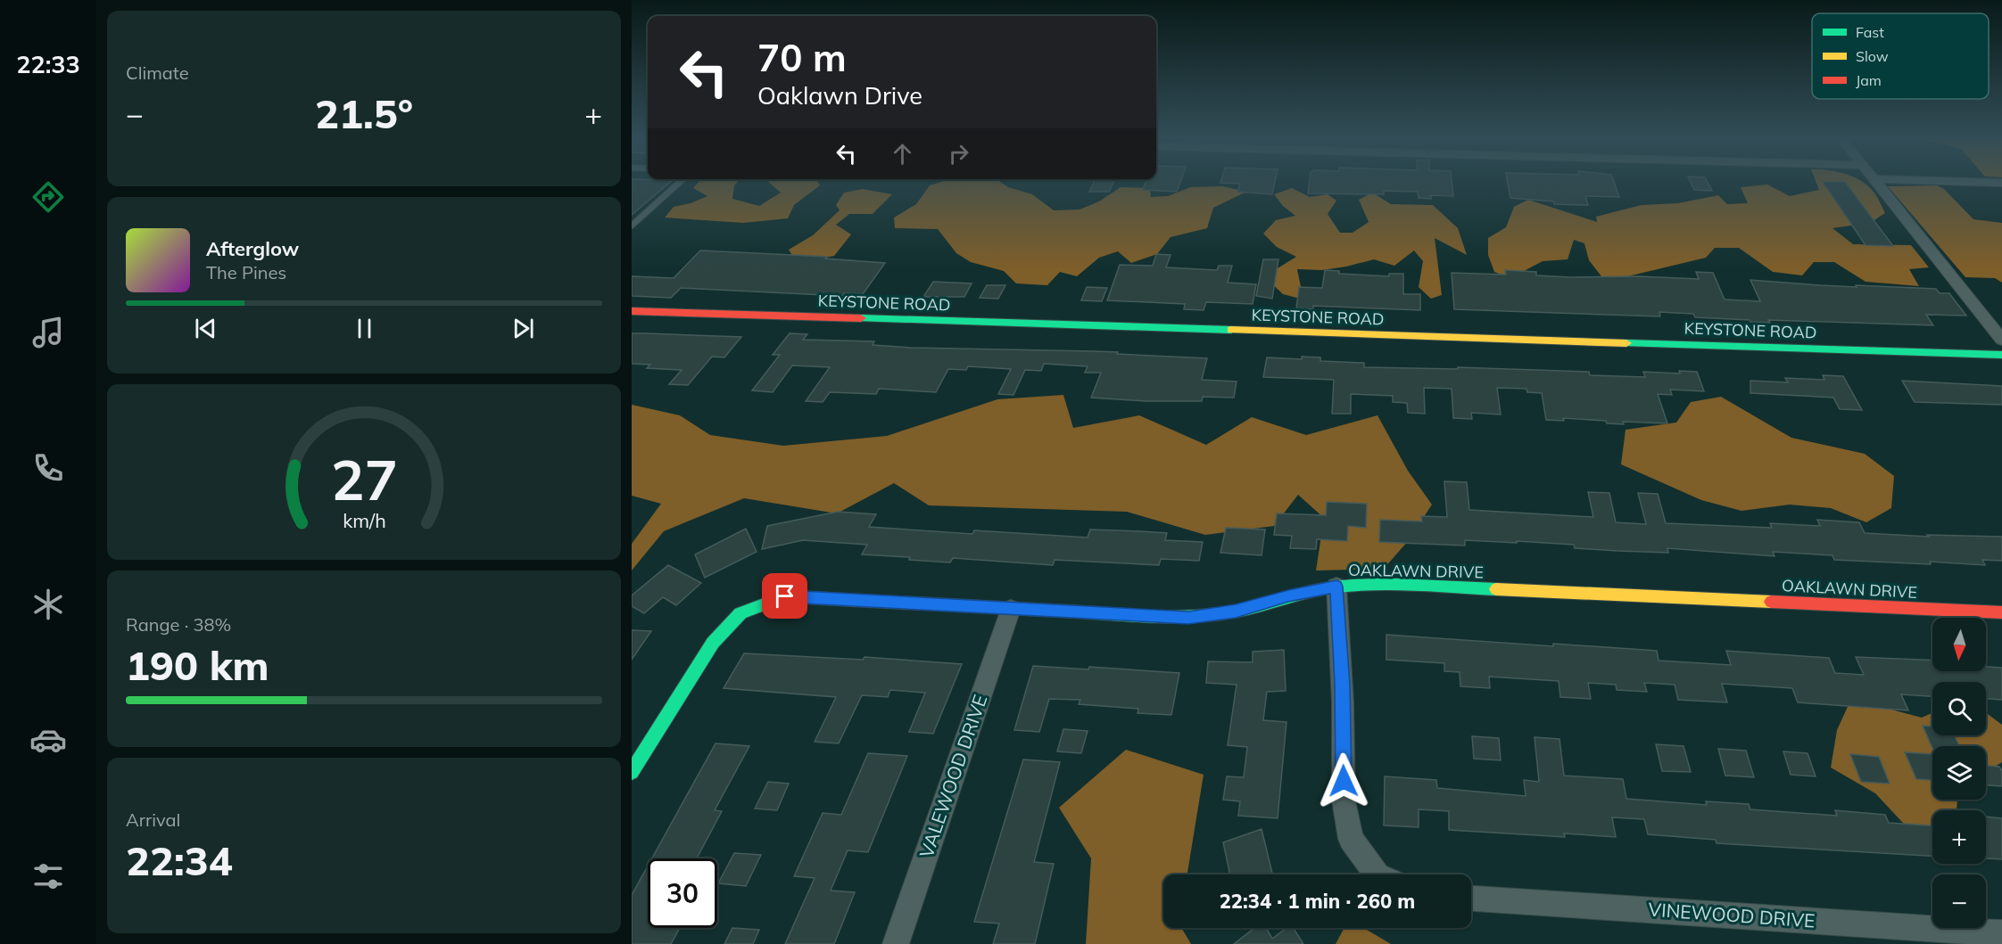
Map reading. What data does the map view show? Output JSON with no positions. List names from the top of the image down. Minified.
{"streets":{"street":["KEYSTONE ROAD","OAKLAWN DRIVE","VALEWOOD DRIVE","VINEWOOD DRIVE"]},"crossings":[["OAKLAWN DRIVE","VALEWOOD DRIVE"]],"legend":["Fast","Slow","Jam"],"north":"bottom","page":{"tabs":"22:33","tile":["Climate",["Range · 38%","190 km"],["Arrival","22:34"]],"turn":["70 m","Oaklawn Drive"],"heat":["−","21.5°","+"],"song":["Afterglow","The Pines"],"map_buttons":["+","−"],"limit":"30","trip":"22:34 · 1 min · 260 m","gauge":["27","km/h"]}}
